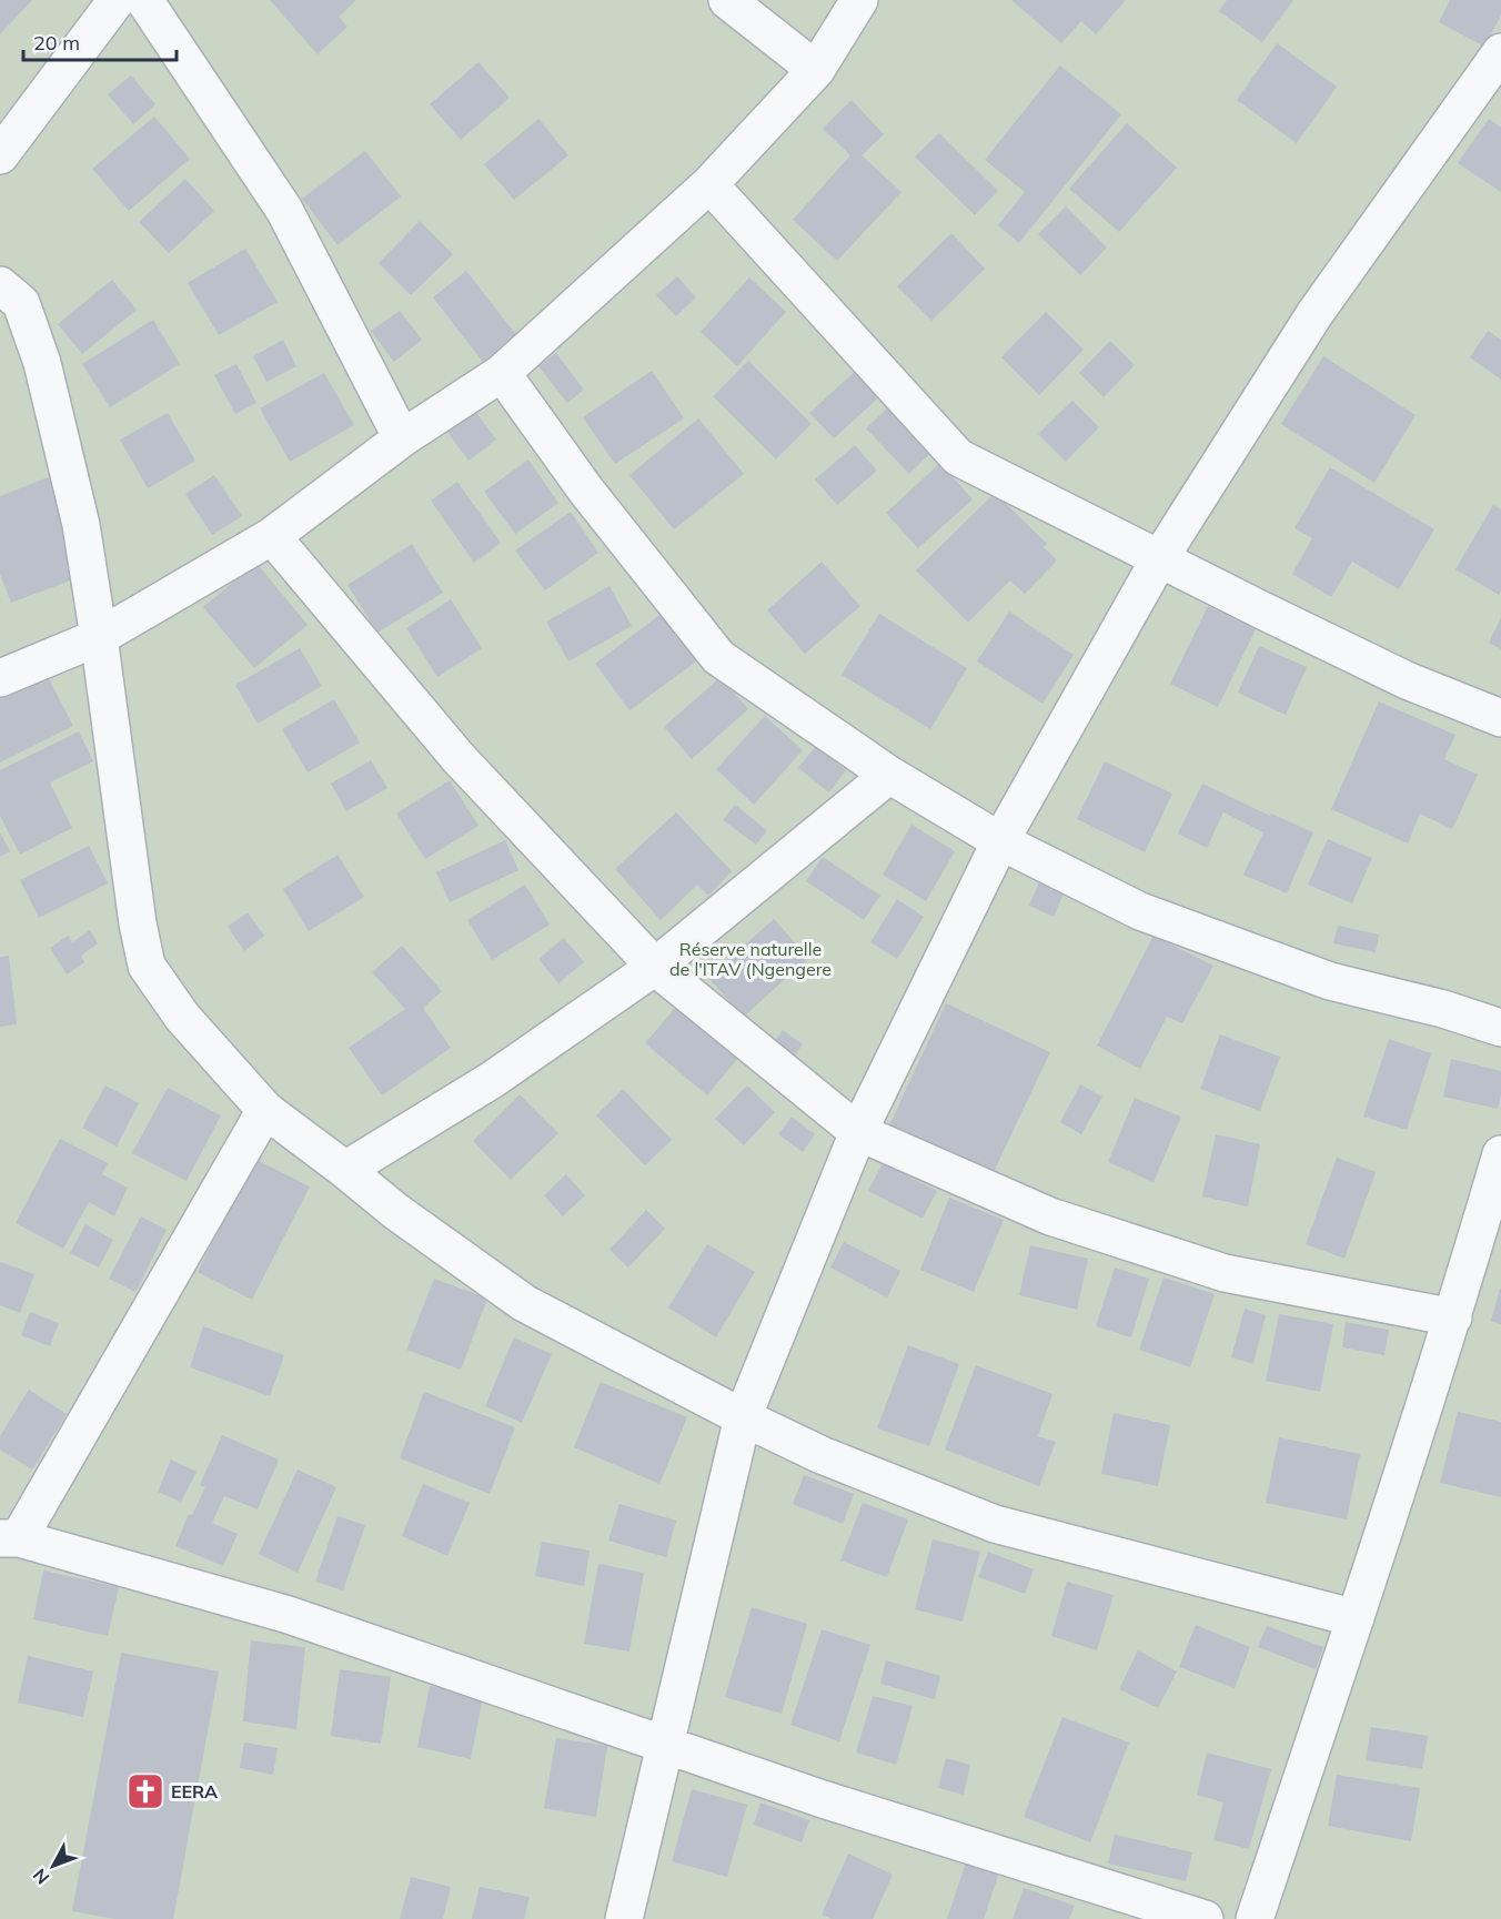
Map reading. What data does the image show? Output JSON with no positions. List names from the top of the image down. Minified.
{"parks":["Réserve naturelle de l'ITAV (Ngengere"],"places":{"church":["EERA"]},"scale_bar":"20 m","north":"bottom left"}
